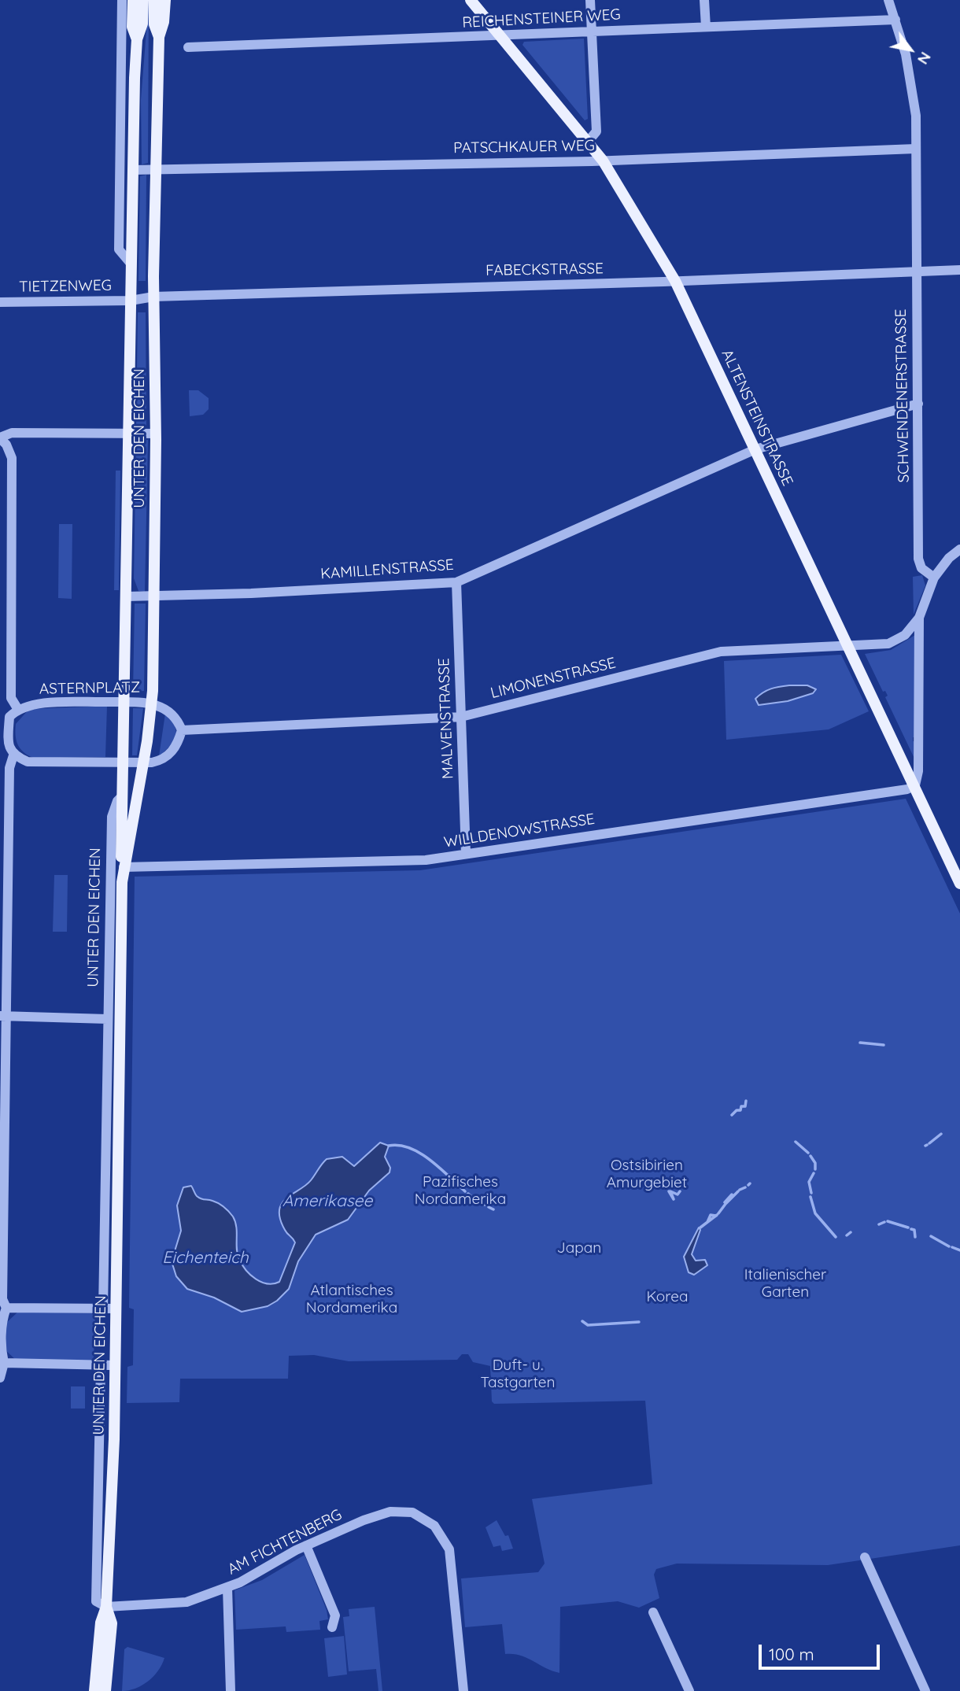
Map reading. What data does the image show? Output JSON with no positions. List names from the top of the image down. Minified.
{"streets":{"main road":["ALTENSTEINSTRASSE","UNTER DEN EICHEN"],"street":["REICHENSTEINER WEG","PATSCHKAUER WEG","FABECKSTRASSE","TIETZENWEG","SCHWENDENERSTRASSE","KAMILLENSTRASSE","LIMONENSTRASSE","ASTERNPLATZ","MALVENSTRASSE","WILLDENOWSTRASSE","AM FICHTENBERG"]},"crossings":[["REICHENSTEINER WEG","SCHWENDENERSTRASSE"],["REICHENSTEINER WEG","ALTENSTEINSTRASSE"],["PATSCHKAUER WEG","SCHWENDENERSTRASSE"],["PATSCHKAUER WEG","ALTENSTEINSTRASSE"],["PATSCHKAUER WEG","UNTER DEN EICHEN"],["FABECKSTRASSE","TIETZENWEG"],["FABECKSTRASSE","SCHWENDENERSTRASSE"],["FABECKSTRASSE","ALTENSTEINSTRASSE"],["FABECKSTRASSE","UNTER DEN EICHEN"],["TIETZENWEG","UNTER DEN EICHEN"],["SCHWENDENERSTRASSE","KAMILLENSTRASSE"],["ALTENSTEINSTRASSE","KAMILLENSTRASSE"],["ALTENSTEINSTRASSE","LIMONENSTRASSE"],["ALTENSTEINSTRASSE","WILLDENOWSTRASSE"],["UNTER DEN EICHEN","KAMILLENSTRASSE"],["UNTER DEN EICHEN","ASTERNPLATZ"],["UNTER DEN EICHEN","WILLDENOWSTRASSE"],["UNTER DEN EICHEN","AM FICHTENBERG"],["KAMILLENSTRASSE","MALVENSTRASSE"],["LIMONENSTRASSE","ASTERNPLATZ"],["LIMONENSTRASSE","MALVENSTRASSE"],["MALVENSTRASSE","WILLDENOWSTRASSE"]],"water":["Amerikasee","Eichenteich"],"parks":["Ostsibirien Amurgebiet","Pazifisches Nordamerika","Japan","Italienischer Garten","Atlantisches Nordamerika","Korea","Duft- u. Tastgarten"],"scale_bar":"100 m","north":"bottom right"}
